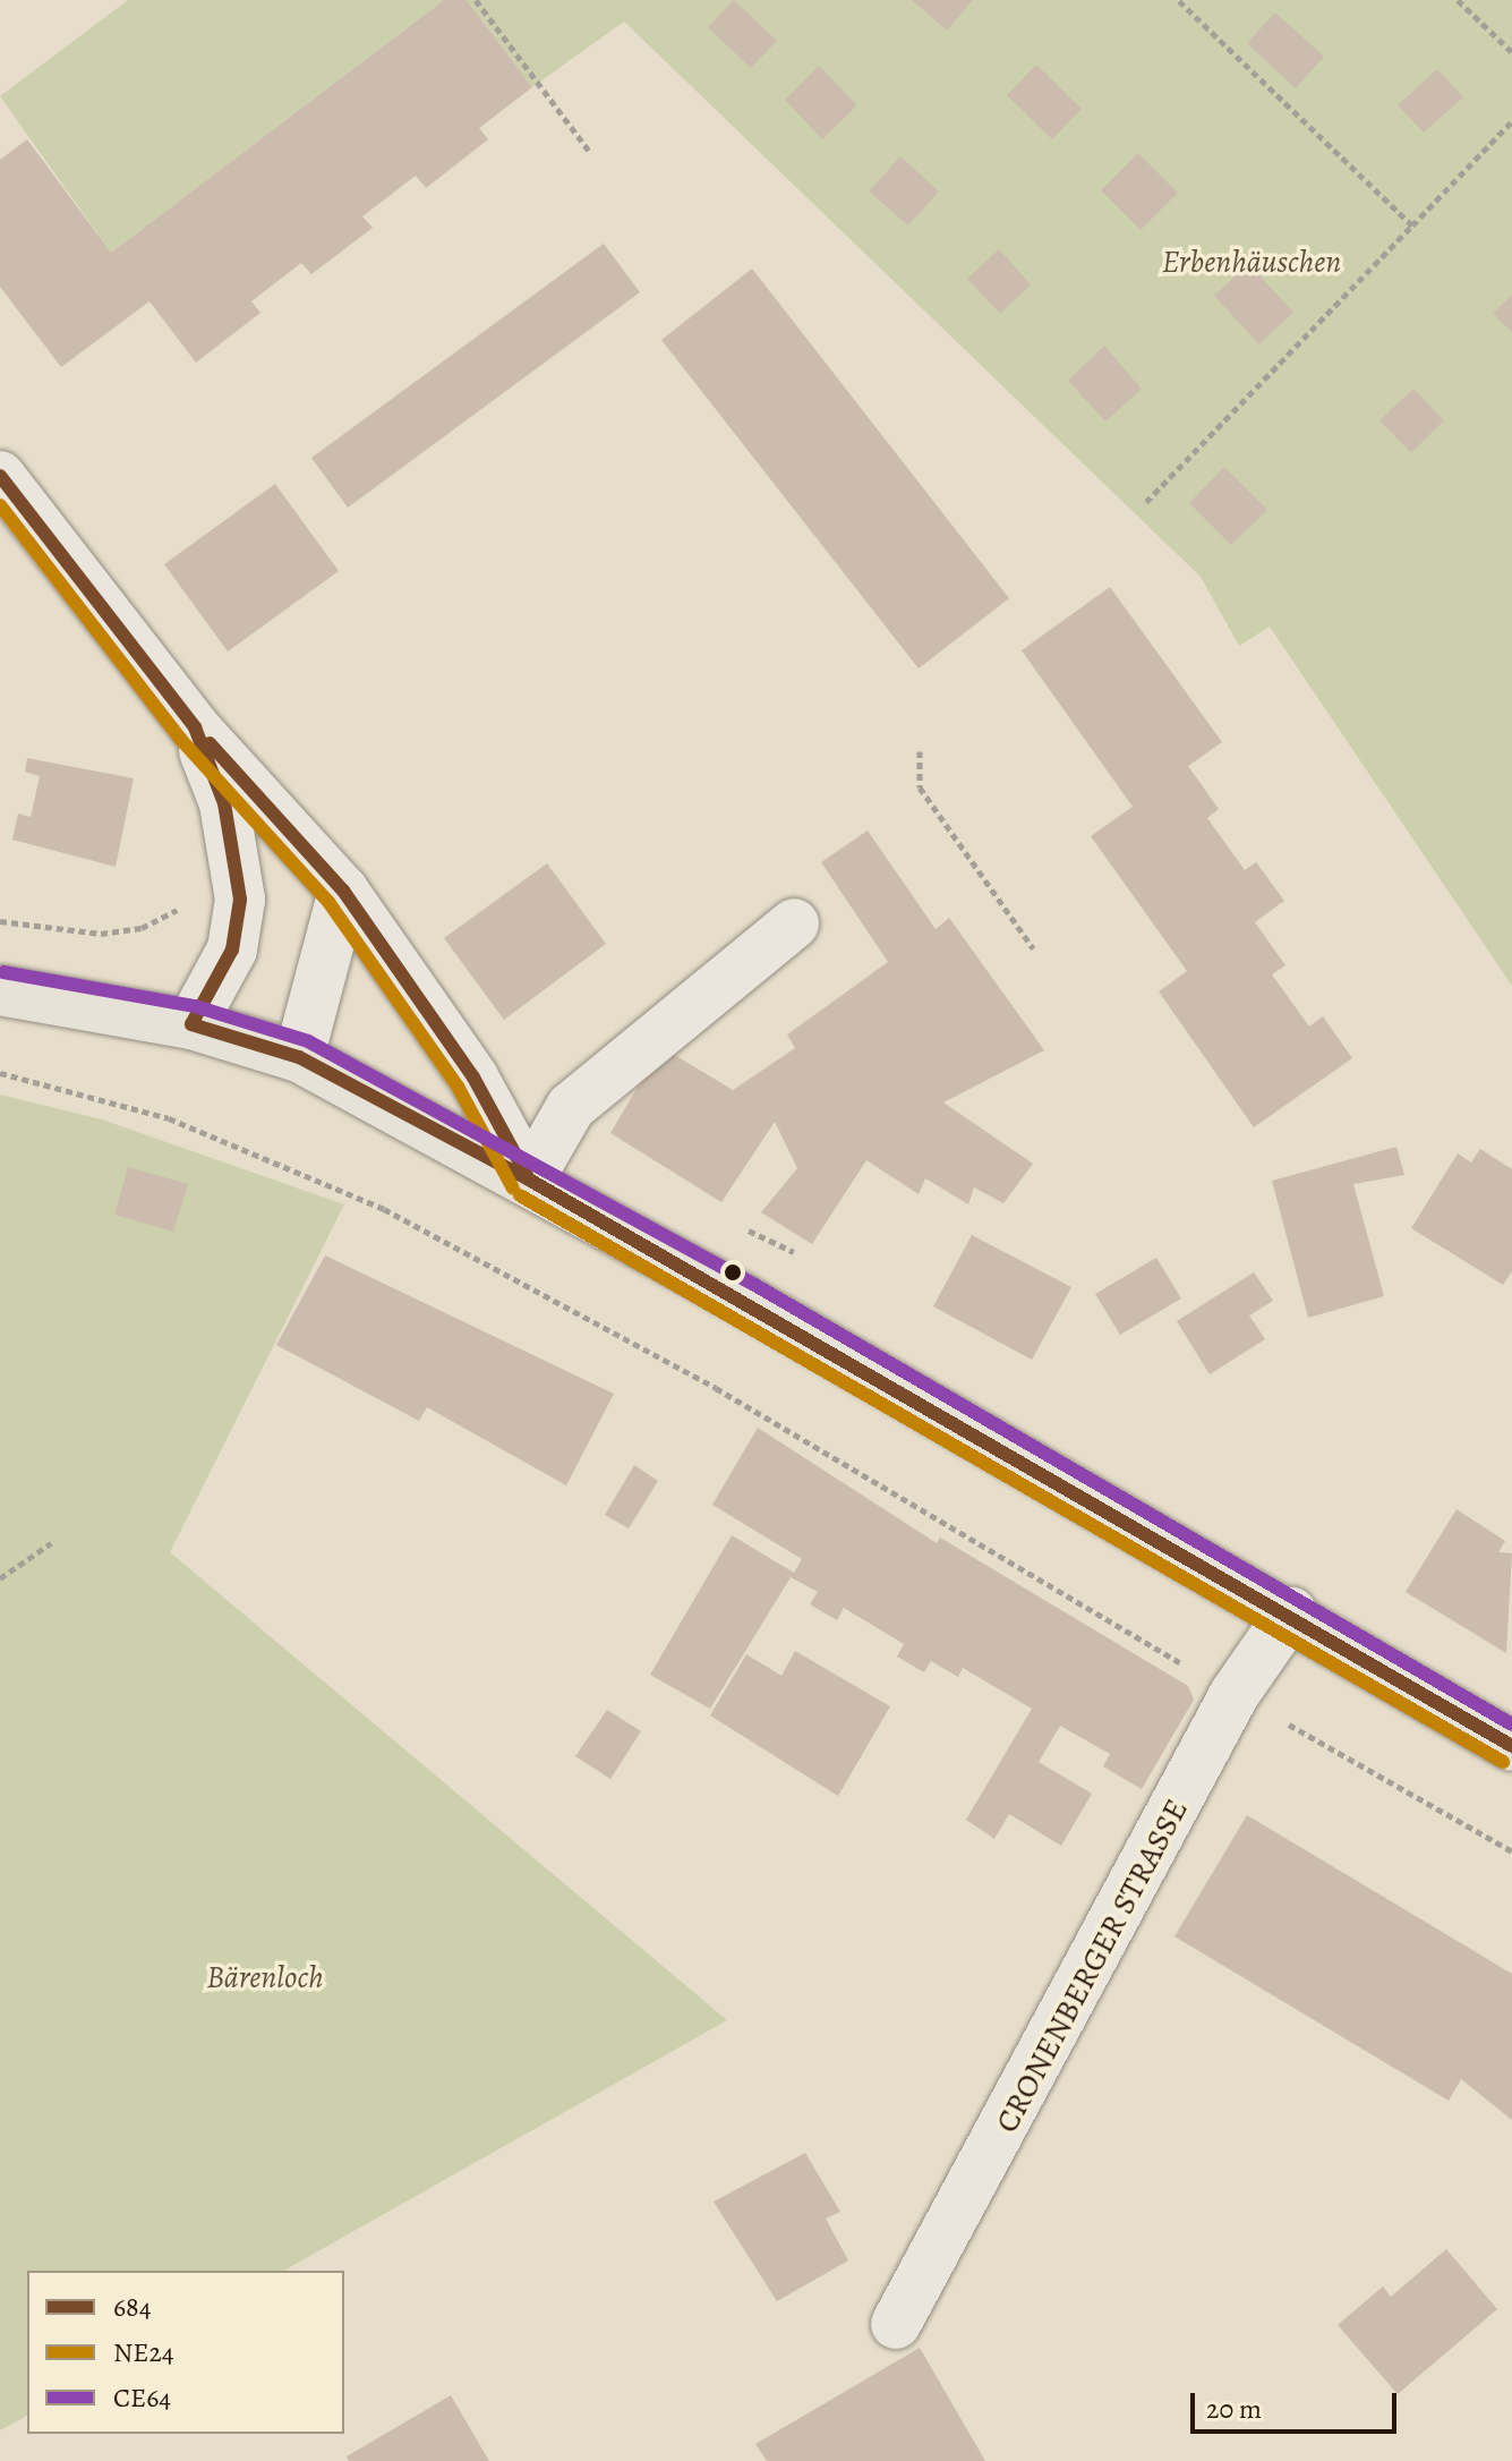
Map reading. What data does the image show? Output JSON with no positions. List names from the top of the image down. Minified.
{"streets":{"street":["CRONENBERGER STRASSE"]},"parks":["Erbenhäuschen","Bärenloch"],"lines":["transit line 684","transit line NE24","transit line CE64"],"legend":["684","NE24","CE64"],"scale_bar":"20 m"}
